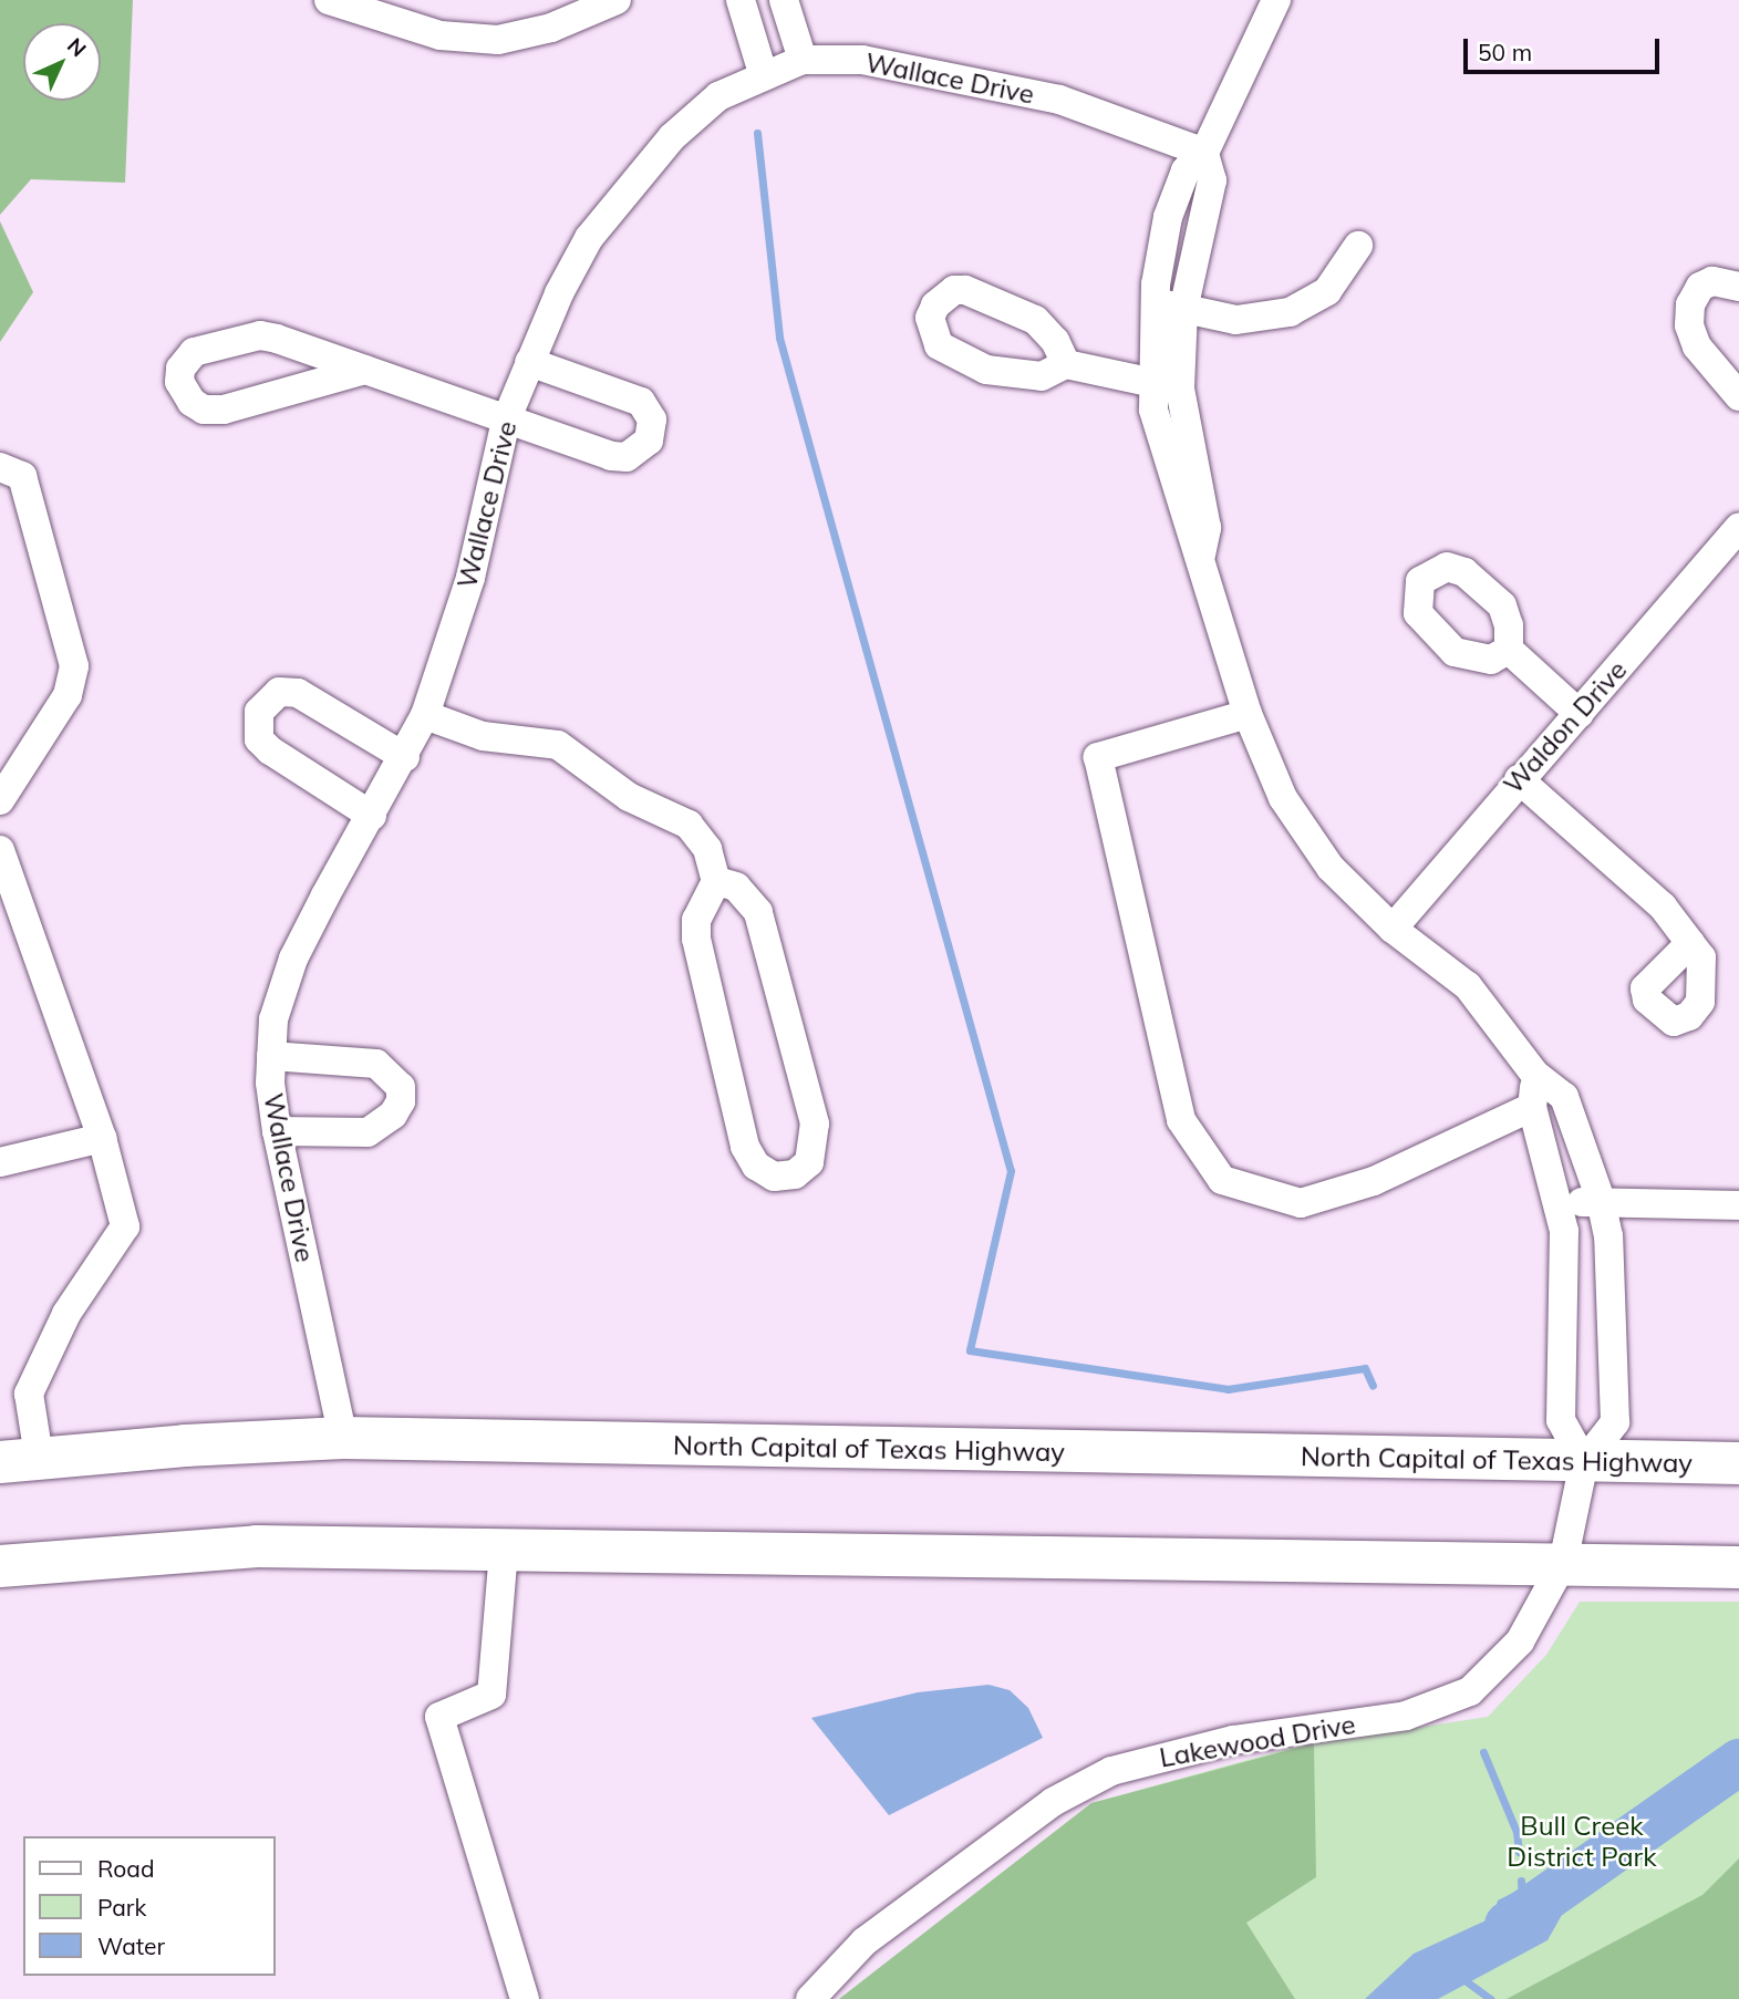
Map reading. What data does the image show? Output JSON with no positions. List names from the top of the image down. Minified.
{"streets":{"highway":["North Capital of Texas Highway"],"street":["Wallace Drive","Waldon Drive","Lakewood Drive"]},"crossings":[["Wallace Drive","North Capital of Texas Highway"],["Wallace Drive","Lakewood Drive"],["Waldon Drive","Lakewood Drive"],["North Capital of Texas Highway","Lakewood Drive"]],"parks":["Bull Creek District Park"],"legend":["Road","Park","Water"],"scale_bar":"50 m","north":"top right"}
